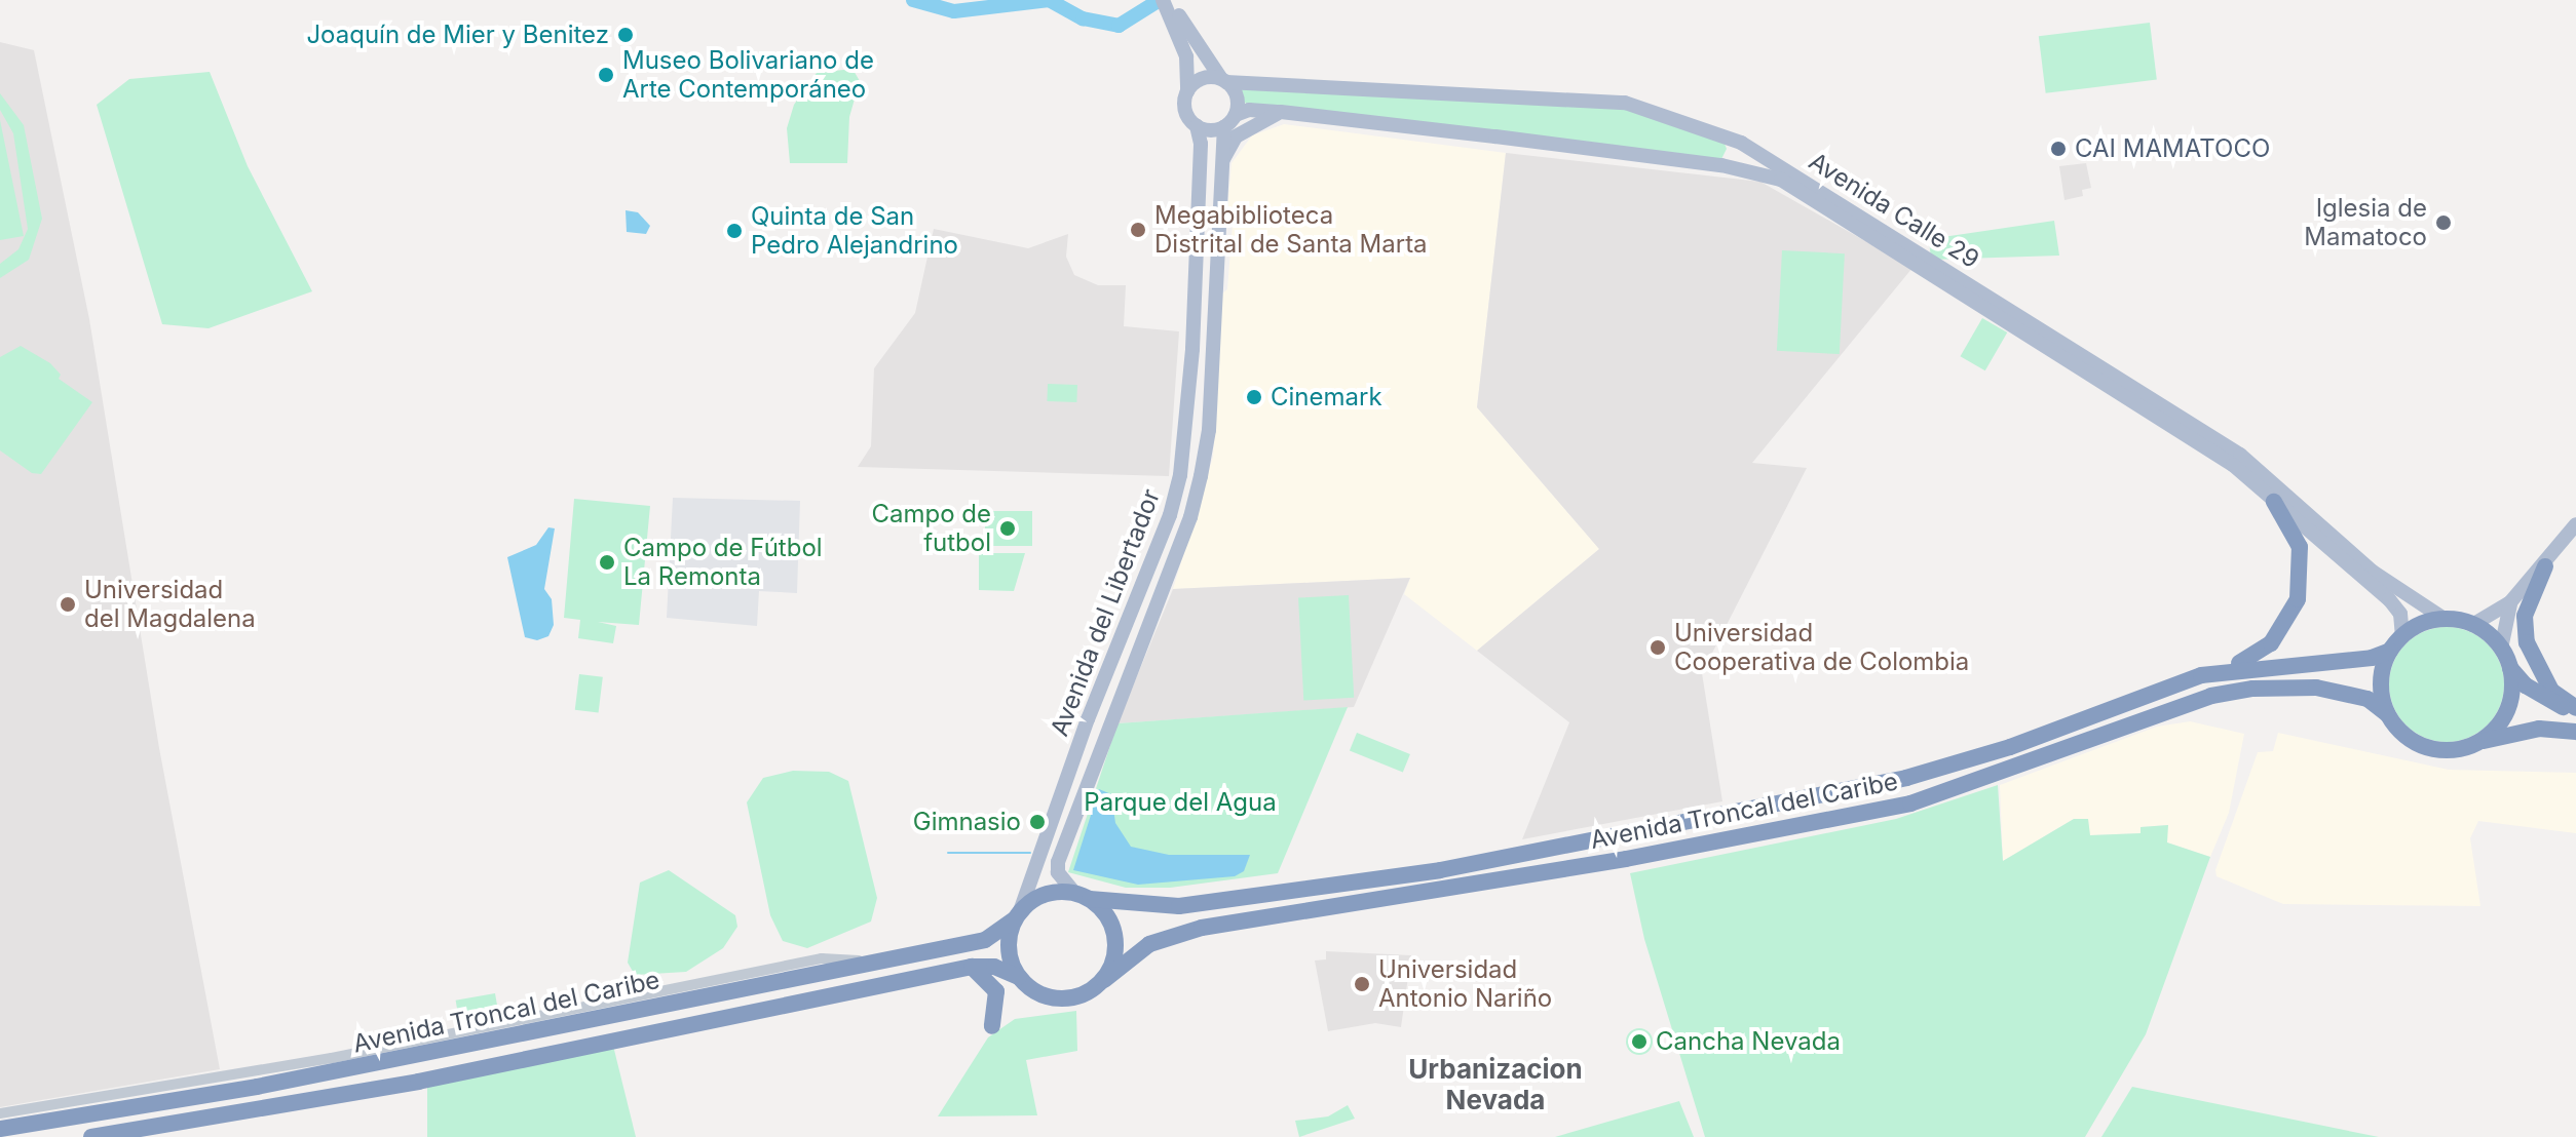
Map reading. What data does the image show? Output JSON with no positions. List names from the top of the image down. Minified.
{"streets":{"highway":["Avenida Troncal del Caribe"],"main road":["Avenida Calle 29","Avenida del Libertador"]},"crossings":[["Avenida Calle 29","Avenida del Libertador"],["Avenida Calle 29","Avenida Troncal del Caribe"],["Avenida del Libertador","Avenida Troncal del Caribe"]],"districts":["Urbanizacion Nevada"],"parks":["Parque del Agua"],"places":["Joaquín de Mier y Benitez","Museo Bolivariano de Arte Contemporáneo","CAI MAMATOCO","Iglesia de Mamatoco","Megabiblioteca Distrital de Santa Marta","Quinta de San Pedro Alejandrino","Cinemark","Campo de futbol","Campo de Fútbol La Remonta","Universidad del Magdalena","Universidad Cooperativa de Colombia","Gimnasio","Universidad Antonio Nariño","Cancha Nevada"]}
